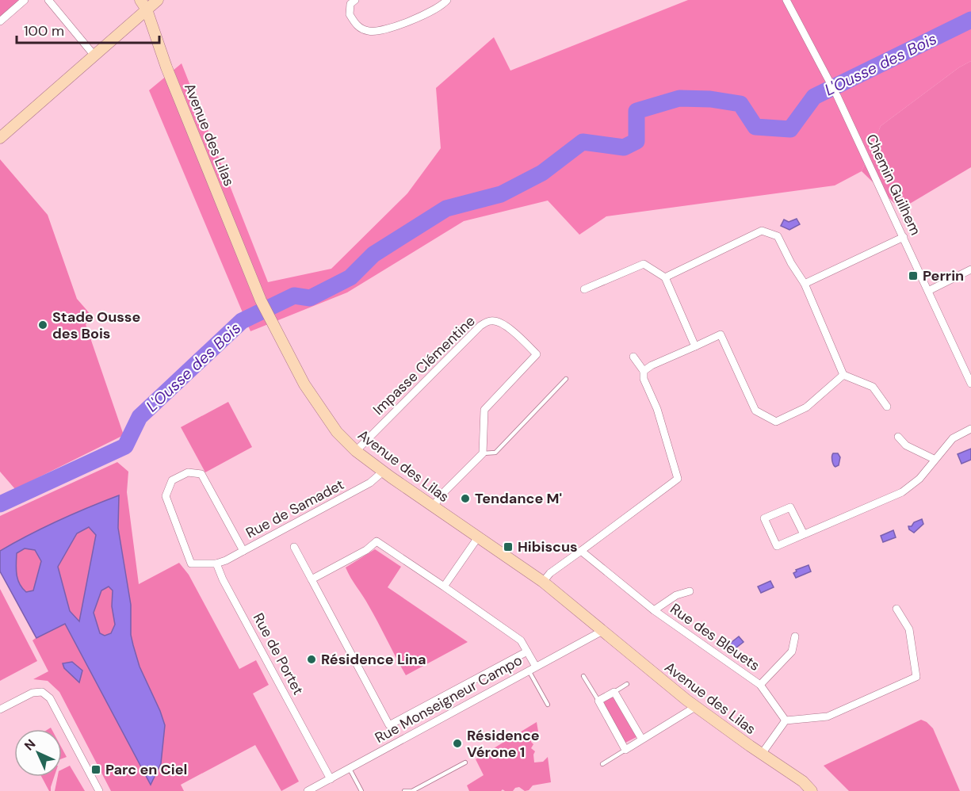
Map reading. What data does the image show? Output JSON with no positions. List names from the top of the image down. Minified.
{"streets":{"street":["Avenue des Lilas","Chemin Guilhem","Impasse Clémentine","Rue de Samadet","Rue des Bleuets","Rue de Portet","Rue Monseigneur Campo"]},"crossings":[["Avenue des Lilas","Impasse Clémentine"],["Avenue des Lilas","Rue de Samadet"],["Avenue des Lilas","Rue Monseigneur Campo"],["Rue de Samadet","Rue de Portet"],["Rue de Portet","Rue Monseigneur Campo"]],"water":["L'Ousse des Bois"],"places":{"transit":["Perrin","Hibiscus","Parc en Ciel"],"other":["Stade Ousse des Bois","Tendance M'","Résidence Lina","Résidence Vérone 1"]},"scale_bar":"100 m","north":"top left"}
